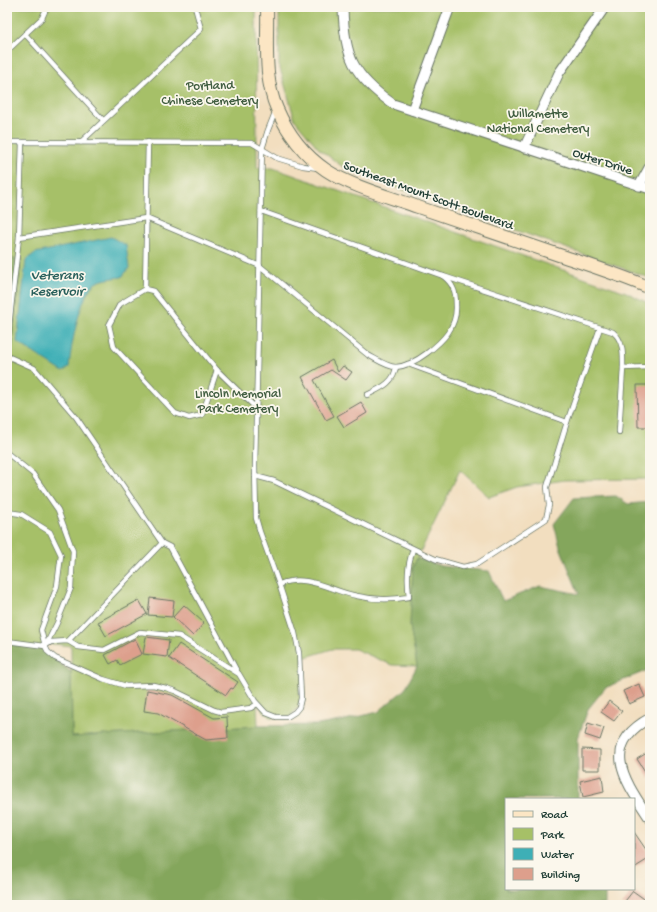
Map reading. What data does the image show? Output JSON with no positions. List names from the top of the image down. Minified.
{"streets":{"main road":["Southeast Mount Scott Boulevard"],"street":["Outer Drive"]},"water":["Veterans Reservoir"],"parks":["Portland Chinese Cemetery","Willamette National Cemetery","Lincoln Memorial Park Cemetery"],"legend":["Road","Park","Water","Building"]}
